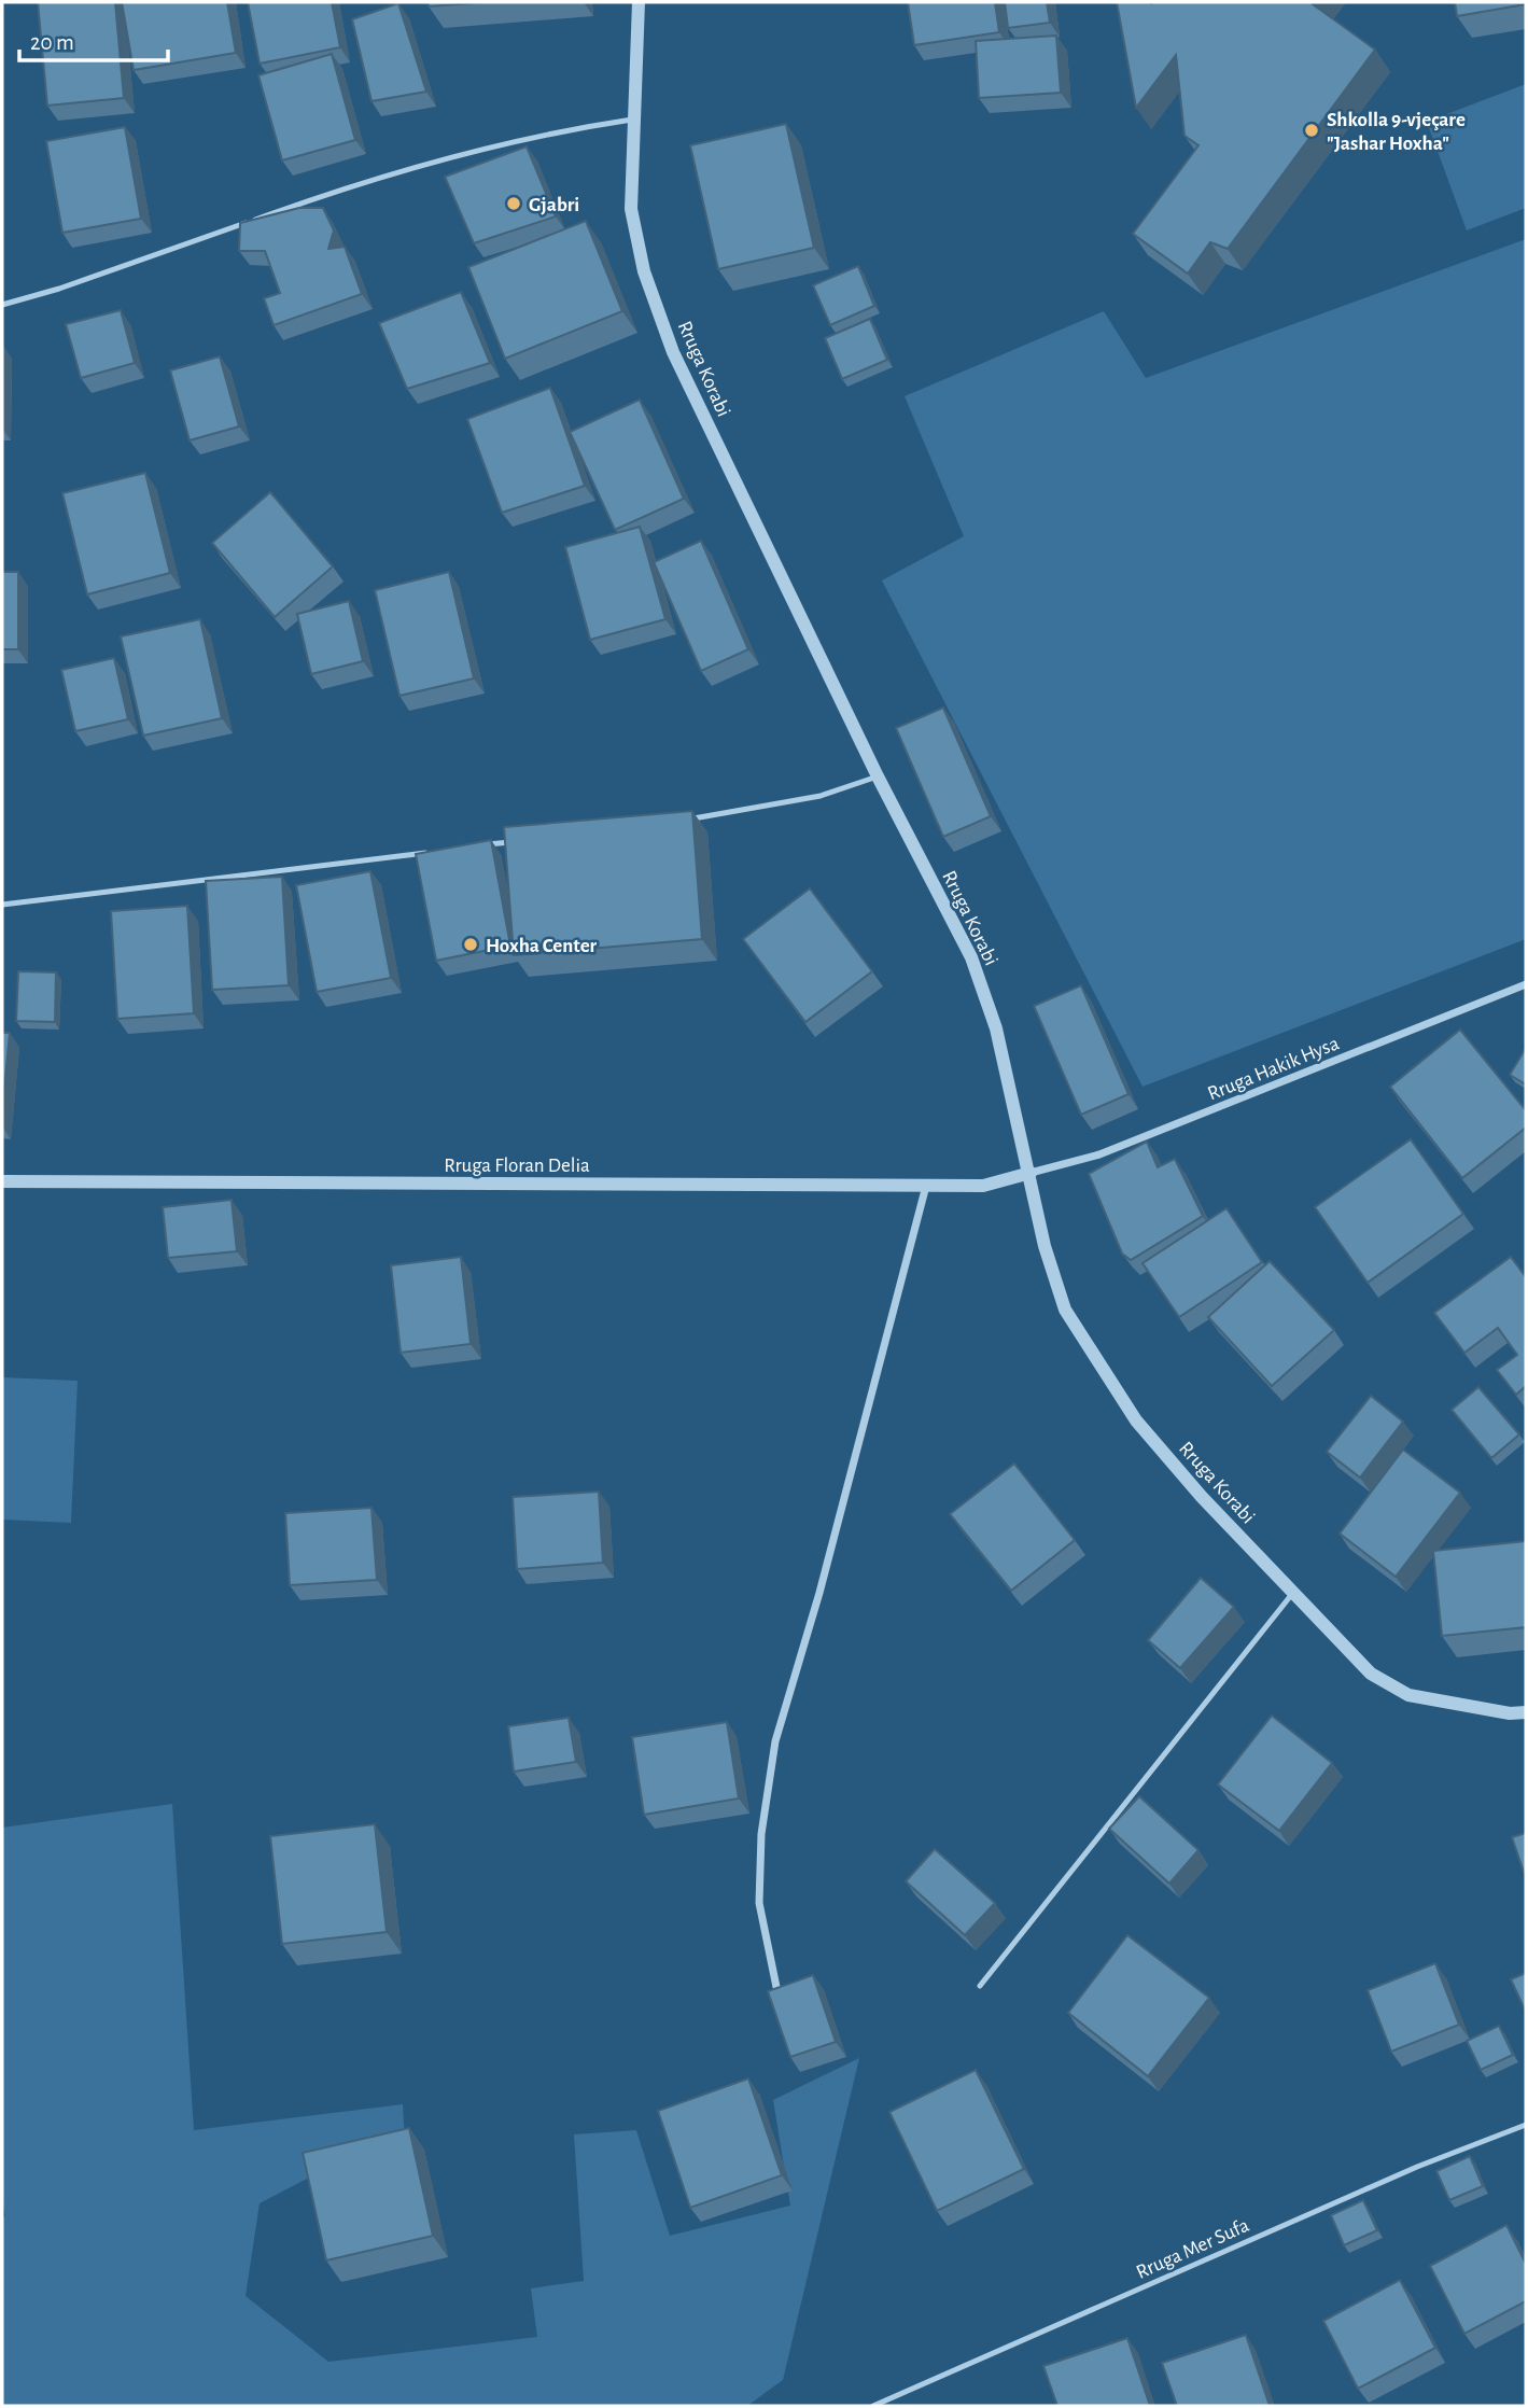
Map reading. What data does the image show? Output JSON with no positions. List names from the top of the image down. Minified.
{"streets":{"street":["Rruga Korabi","Rruga Hakik Hysa","Rruga Floran Delia"],"lane":["Rruga Mer Sufa"]},"crossings":[["Rruga Korabi","Rruga Hakik Hysa"],["Rruga Korabi","Rruga Floran Delia"],["Rruga Hakik Hysa","Rruga Floran Delia"]],"places":["Shkolla 9-vjeçare \"Jashar Hoxha\"","Gjabri","Hoxha Center"],"scale_bar":"20 m"}
